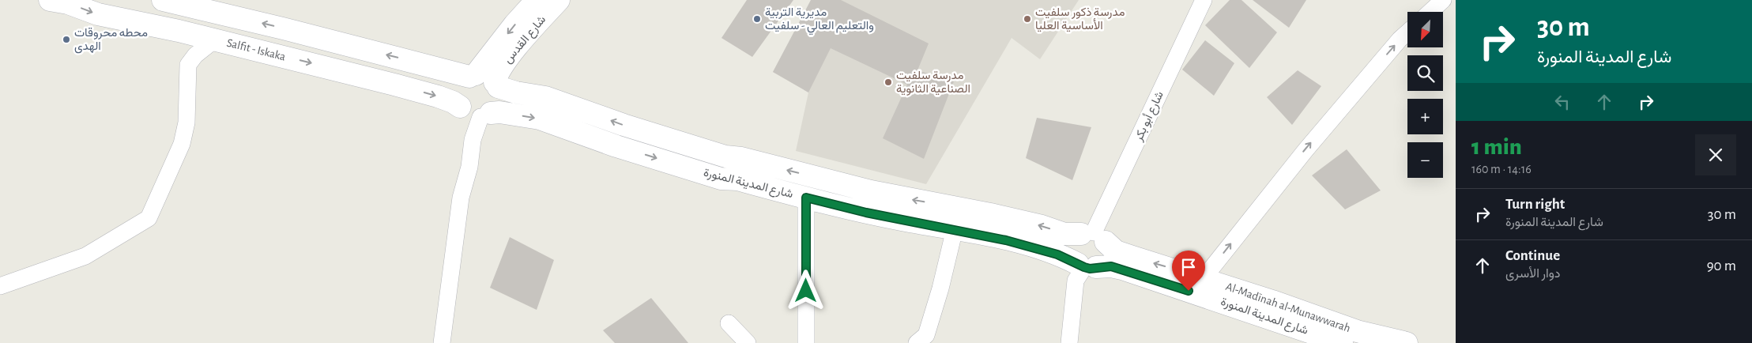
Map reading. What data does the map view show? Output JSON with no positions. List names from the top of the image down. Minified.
{"streets":{"main road":["شارع القدس","Salfit - Iskaka","شارع المدينة المنورة","Al-Madīnah al-Munawwarah"],"street":["شارع أبو بكر"]},"crossings":[["شارع القدس","Salfit - Iskaka"],["شارع القدس","شارع المدينة المنورة"],["Salfit - Iskaka","شارع المدينة المنورة"],["شارع أبو بكر","شارع المدينة المنورة"],["شارع أبو بكر","Al-Madīnah al-Munawwarah"],["شارع المدينة المنورة","Al-Madīnah al-Munawwarah"]],"one_way":["Al-Madīnah al-Munawwarah"],"places":["مديرية التربية والتعليم العالي - سلفيت","مدرسة ذكور سلفيت الأساسية العليا","محطه محروقات الهدى","مدرسة سلفيت الصناعية الثانوية"],"north":"bottom left","page":{"turn":["30 m","شارع المدينة المنورة"],"map_buttons":["+","−"],"heading":["1 min","160 m · 14:16"],"list":[{"name":"Turn right","note":"شارع المدينة المنورة","value":"30 m"},{"name":"Continue","note":"دوار الأسرى","value":"90 m"}]}}
